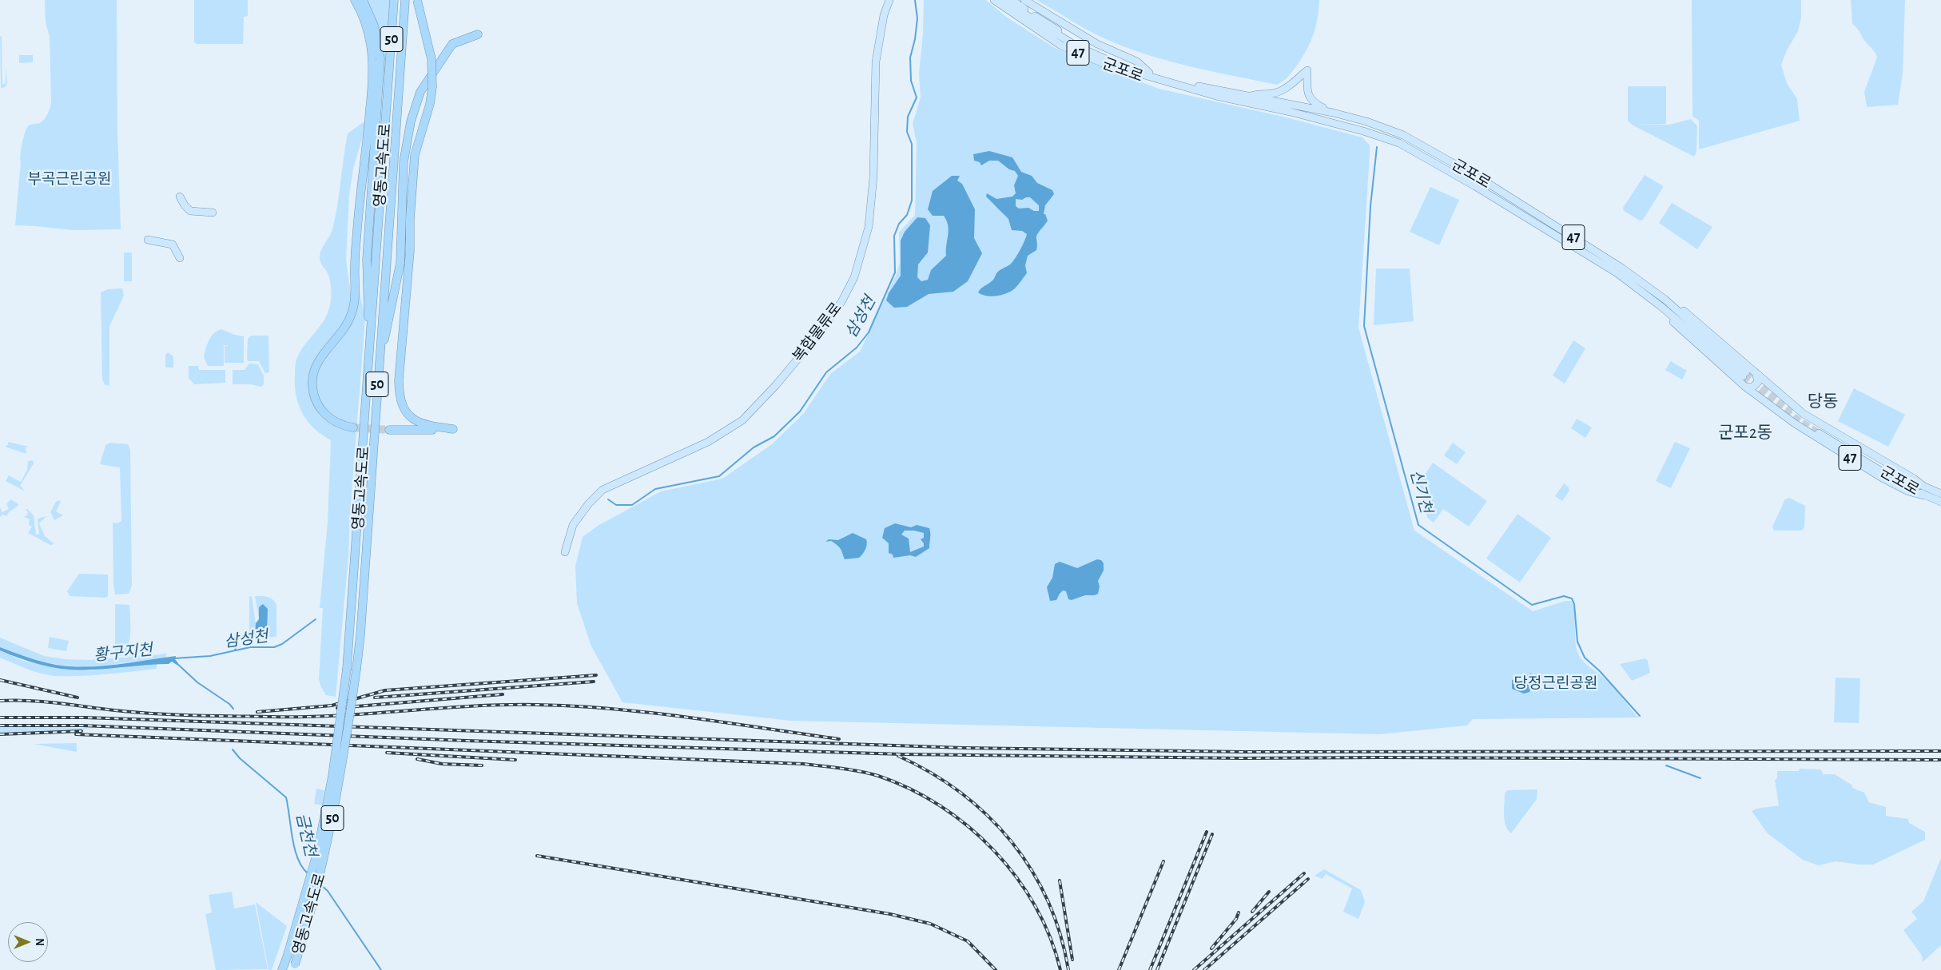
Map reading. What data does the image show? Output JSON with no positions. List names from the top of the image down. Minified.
{"streets":{"highway":["50","영동고속도로"],"main road":["47","군포로","복합물류로"]},"crossings":[["47","군포로"]],"districts":["당동","군포2동"],"water":["삼성천","신기천","황구지천","금천천"],"parks":["부곡근린공원","당정근린공원"],"north":"right"}
